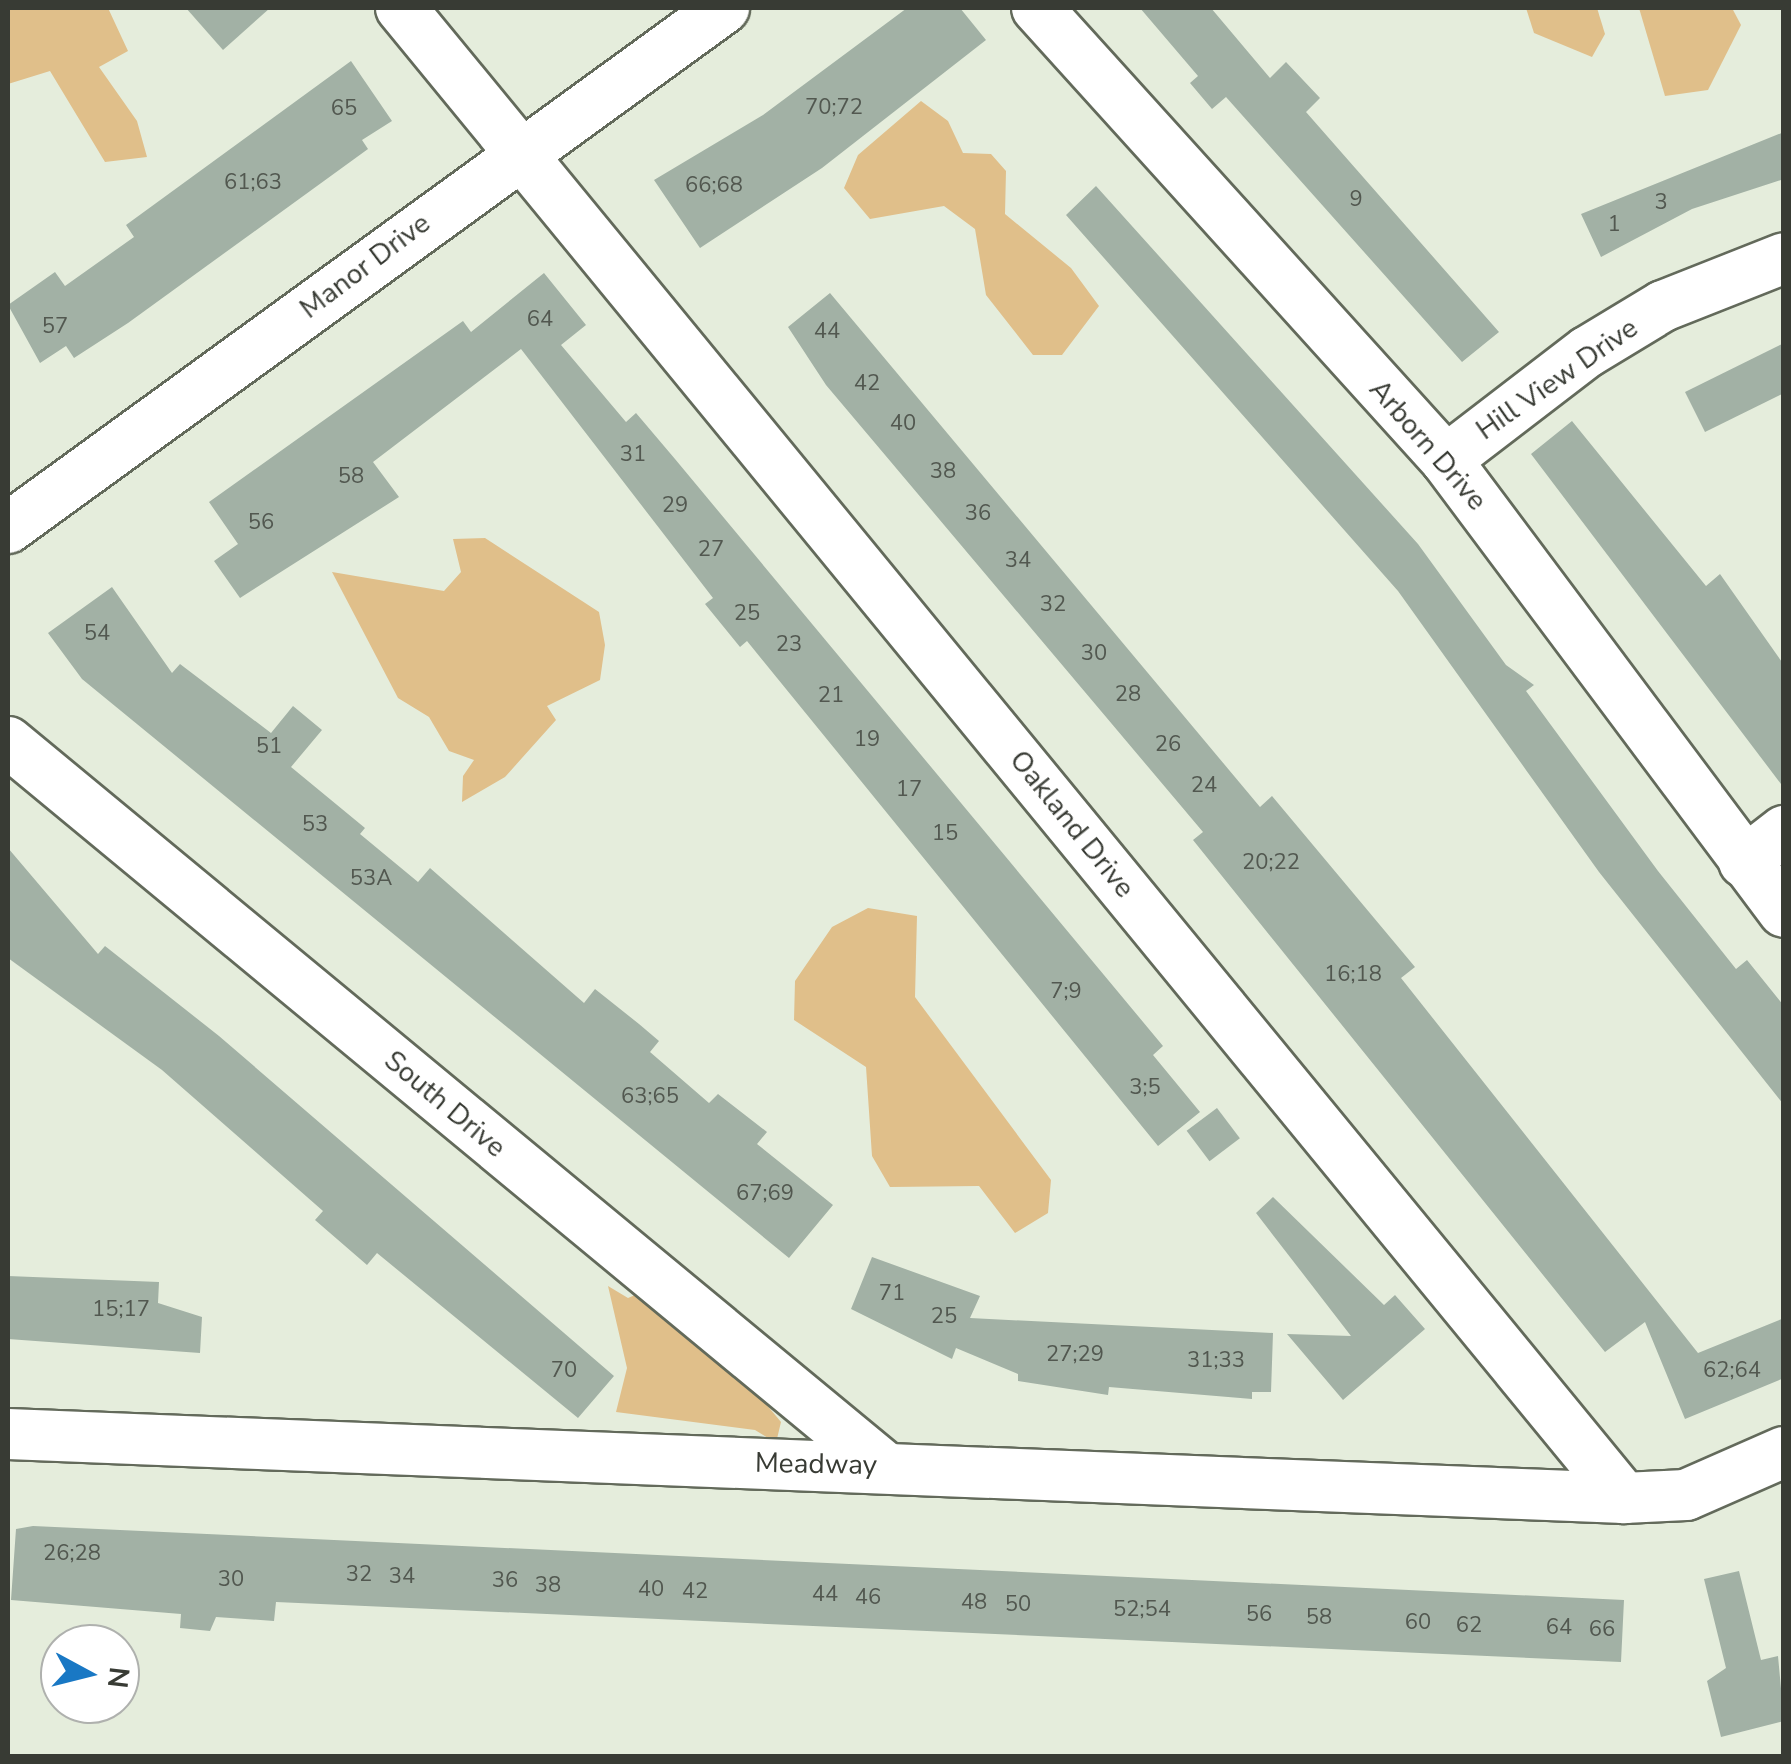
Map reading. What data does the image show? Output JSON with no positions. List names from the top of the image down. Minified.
{"streets":{"street":["Manor Drive","Hill View Drive","Arborn Drive","Oakland Drive","South Drive","Meadway"]},"crossings":[["Manor Drive","Oakland Drive"],["Hill View Drive","Arborn Drive"],["Oakland Drive","Meadway"],["South Drive","Meadway"]],"house_numbers":["70;72","65","61;63","66;68","9","3","1","64","57","44","42","40","31","38","58","29","36","56","27","34","32","25","54","23","30","28","21","19","26","51","24","17","53","15","20;22","53A","16;18","7;9","3;5","63;65","67;69","71","15;17","25","27;29","31;33","70","62;64","26;28","32","34","30","36","38","40","42","44","46","48","50","52;54","56","58","60","62","64","66"],"north":"right"}
